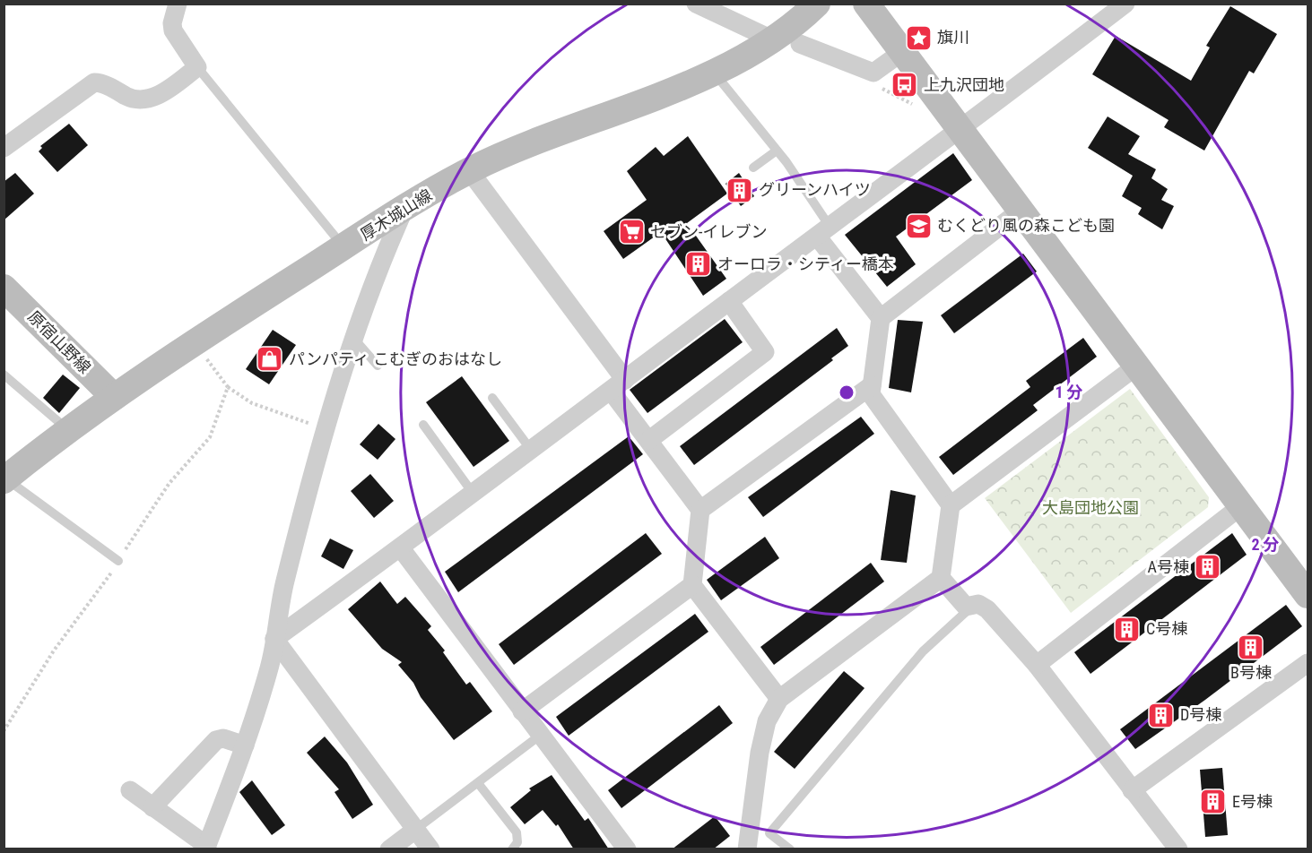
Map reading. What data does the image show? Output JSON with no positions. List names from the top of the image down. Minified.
{"streets":{"main road":["厚木城山線","原宿山野線"]},"crossings":[["厚木城山線","原宿山野線"]],"parks":["大島団地公園"],"places":{"place":["旗川"],"bus stop":["上九沢団地"],"building":["グリーンハイツ","オーロラ・シティー橋本","A号棟","C号棟","B号棟","D号棟","E号棟"],"school or university":["むくどり風の森こども園"],"supermarket":["セブン-イレブン"],"shop":["パンパティ こむぎのおはなし"]},"rings":["1 分","2 分"]}
